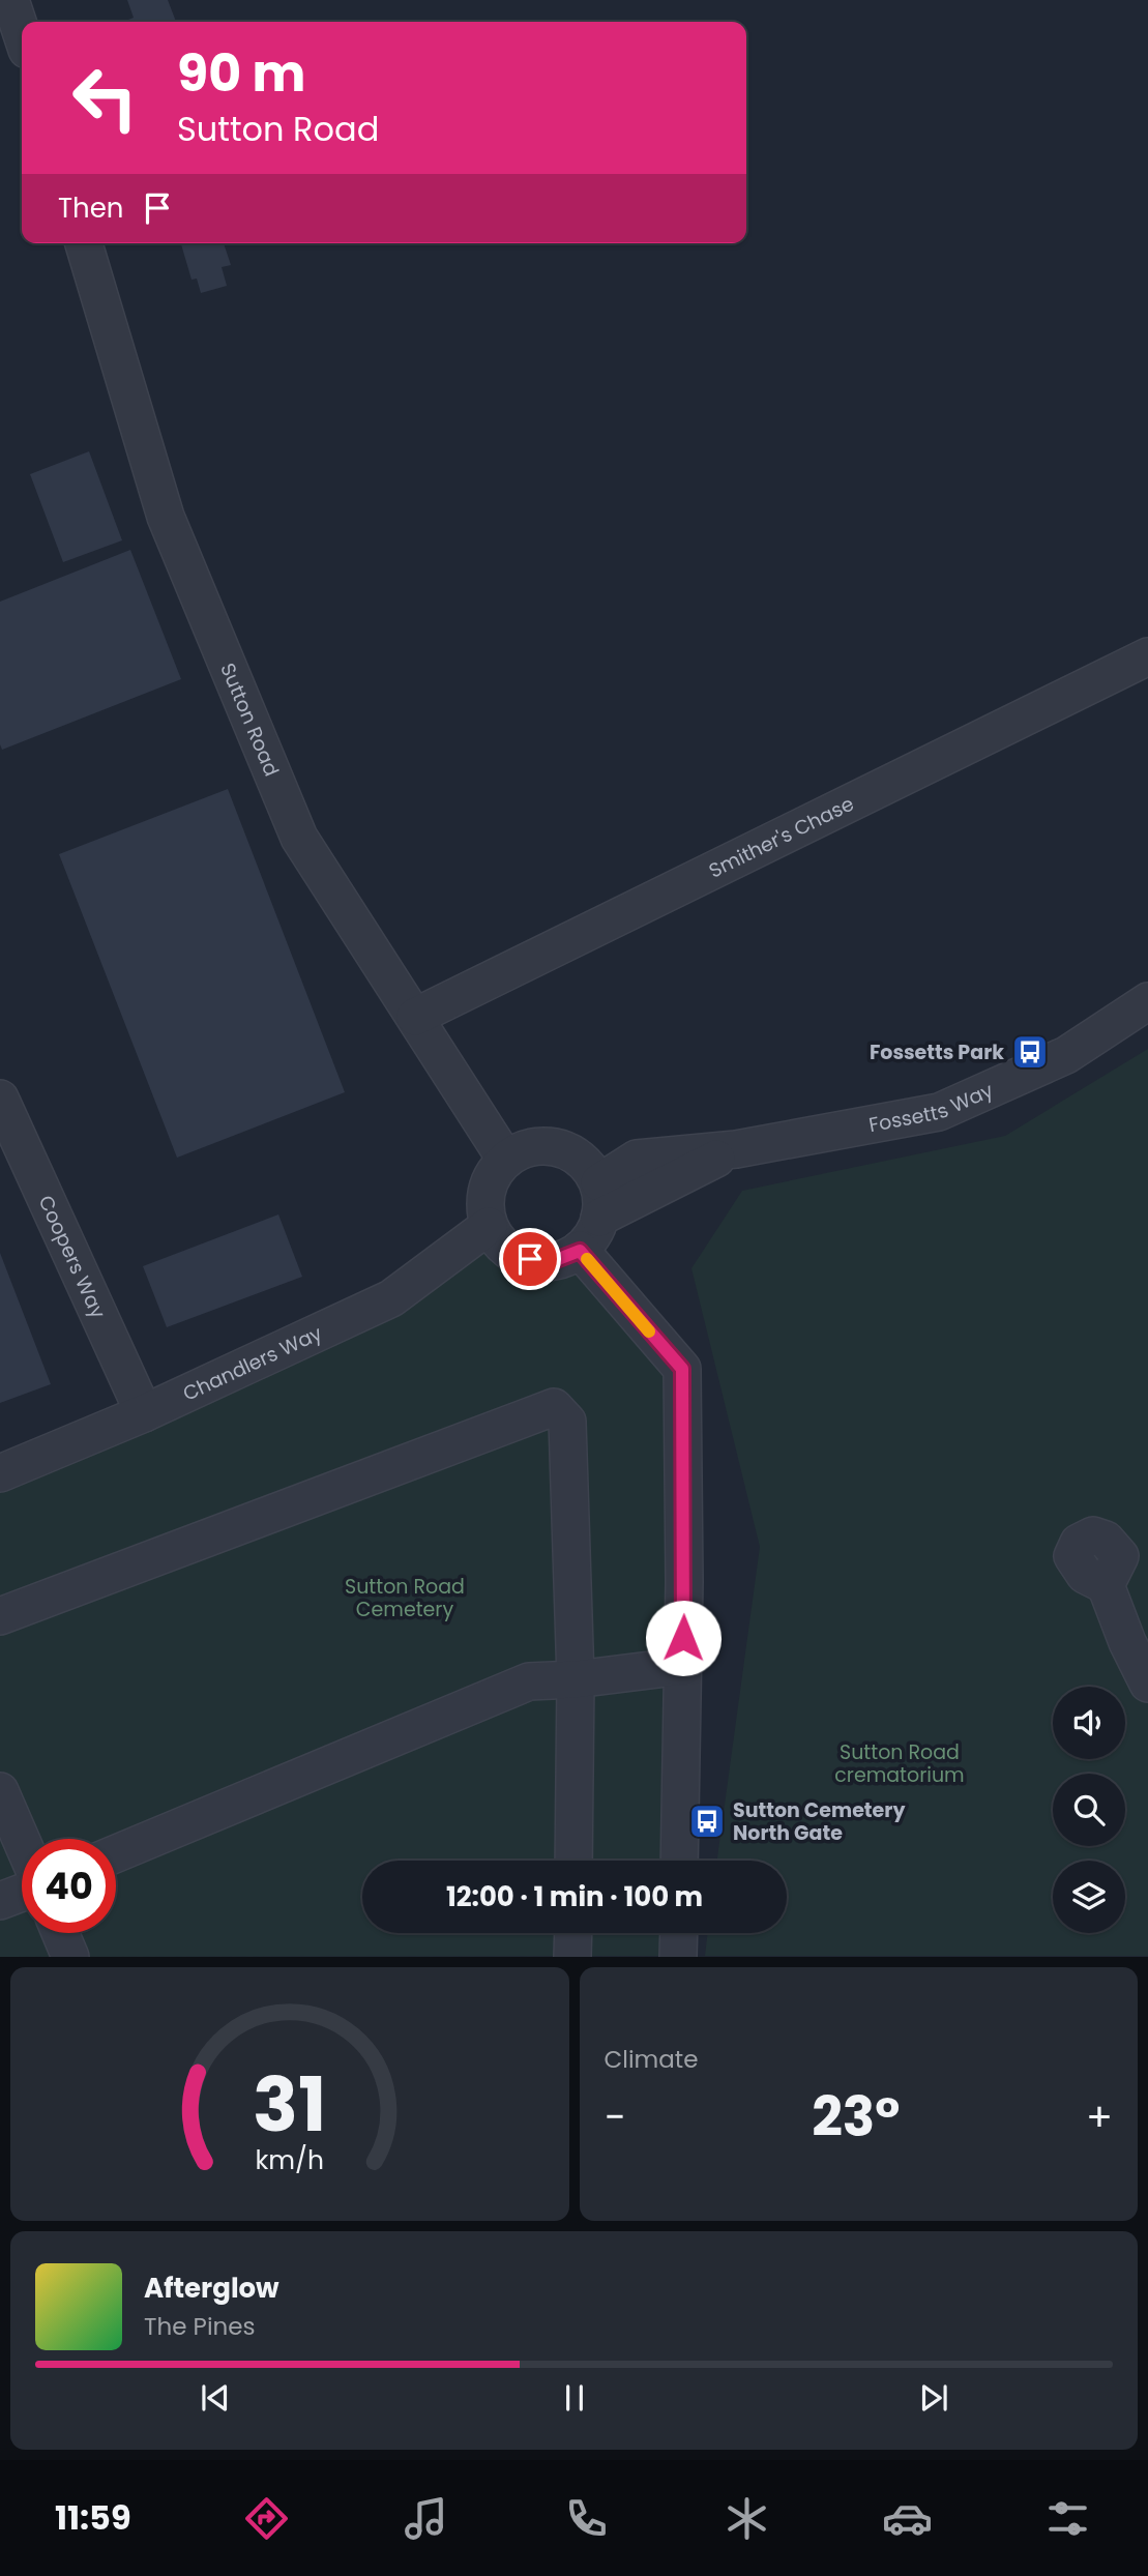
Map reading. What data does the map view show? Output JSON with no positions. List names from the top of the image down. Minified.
{"streets":{"street":["Sutton Road","Smither's Chase","Fossetts Way","Coopers Way","Chandlers Way"]},"crossings":[["Sutton Road","Smither's Chase"],["Sutton Road","Fossetts Way"],["Sutton Road","Chandlers Way"],["Fossetts Way","Chandlers Way"],["Coopers Way","Chandlers Way"]],"parks":["Sutton Road Cemetery","Sutton Road crematorium"],"places":{"bus stop":["Fossetts Park","Sutton Cemetery North Gate"]},"page":{"turn":["90 m","Sutton Road"],"then":"Then","limit":"40","trip":"12:00 · 1 min · 100 m","tile":"Climate","heat":["−","23°","+"],"song":["Afterglow","The Pines"],"tabs":"11:59","gauge":["31","km/h"]}}
